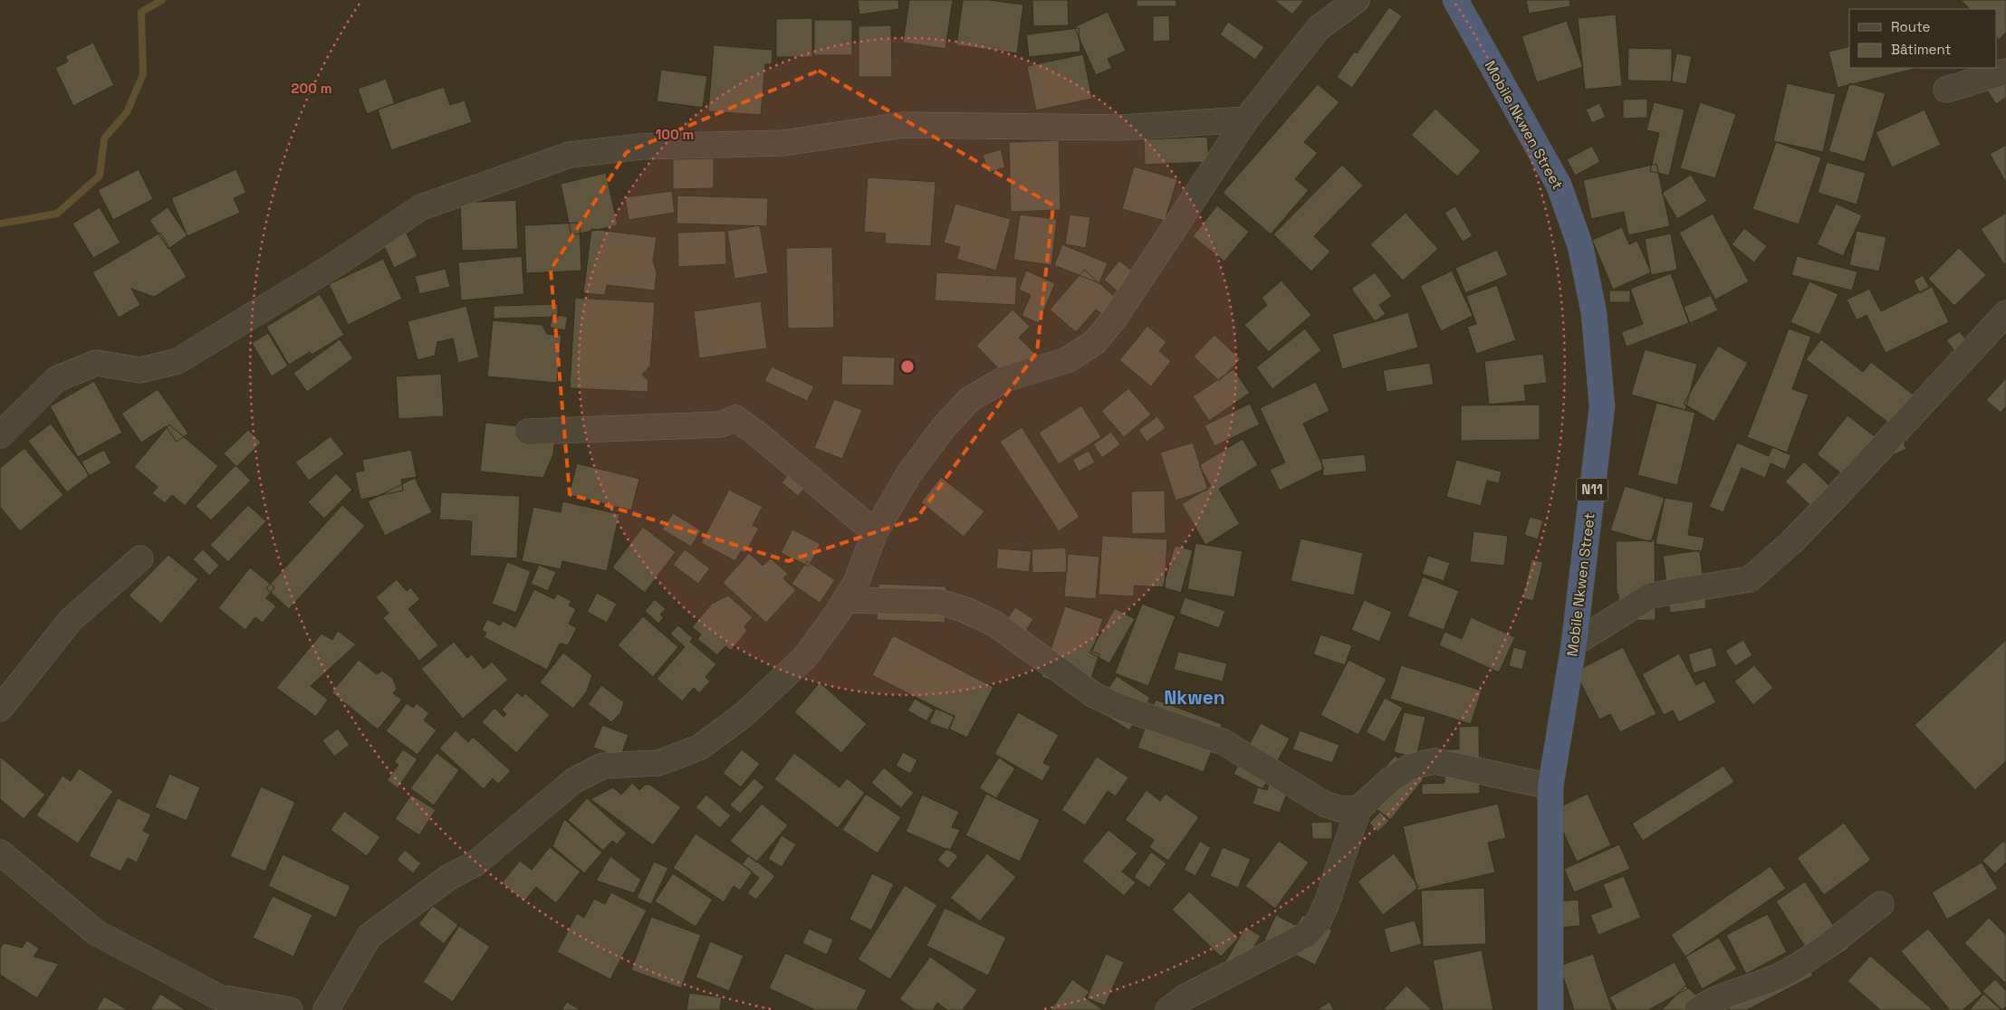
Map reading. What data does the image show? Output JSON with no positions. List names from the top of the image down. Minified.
{"streets":{"highway":["Mobile Nkwen Street","N11"]},"districts":["Nkwen"],"legend":["Route","Bâtiment"],"rings":["200 m","100 m"]}
